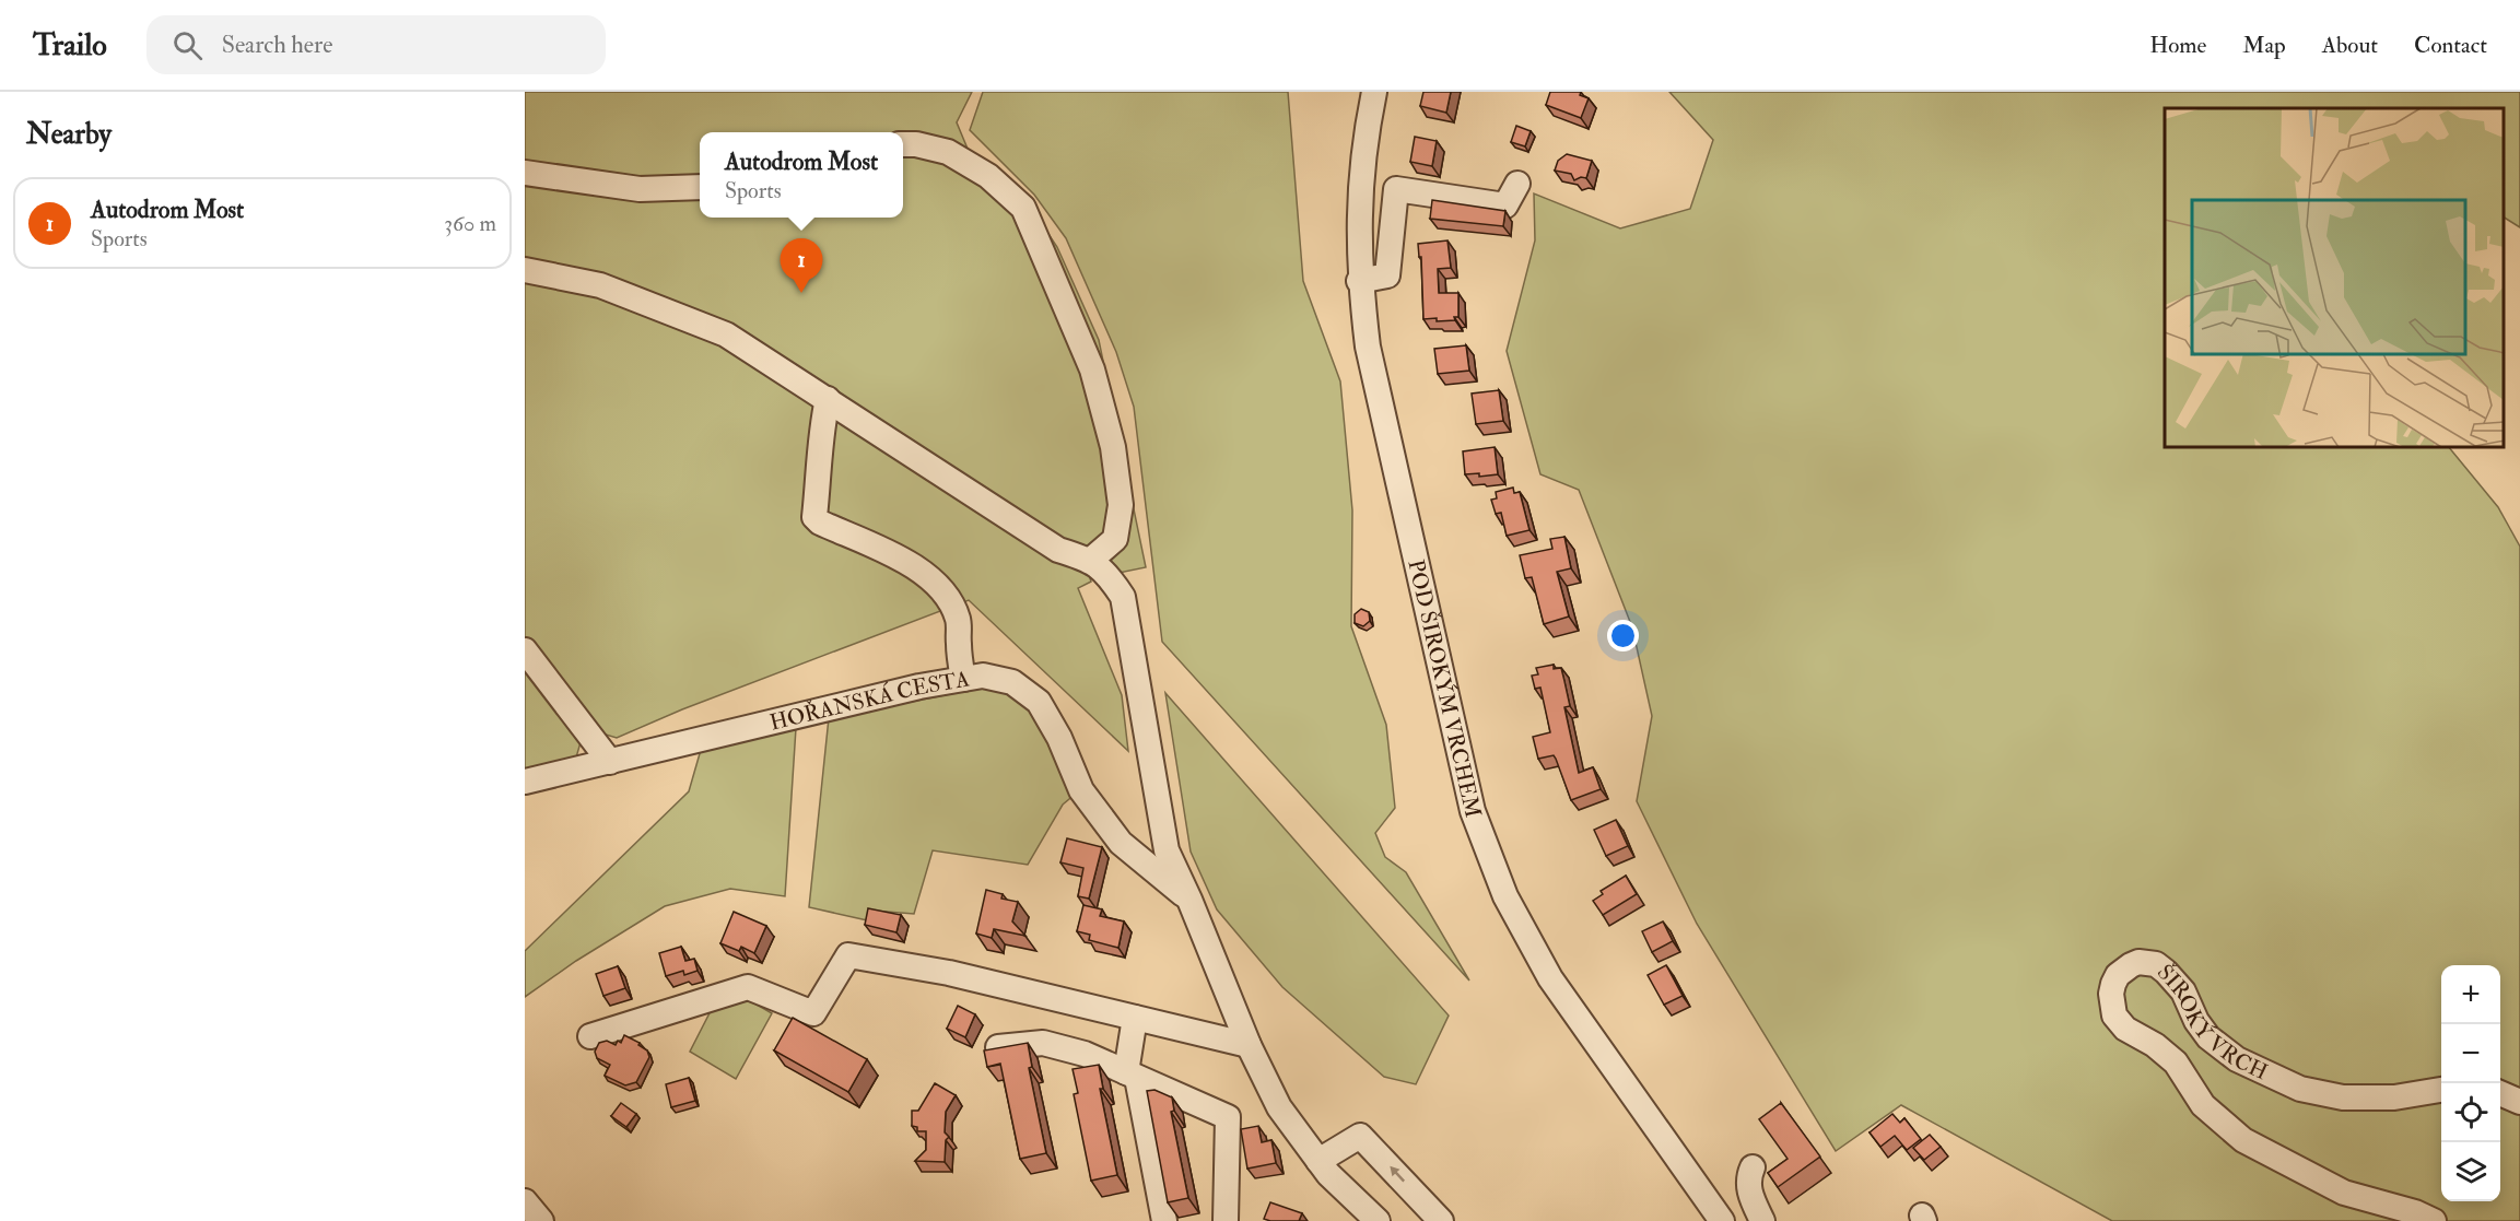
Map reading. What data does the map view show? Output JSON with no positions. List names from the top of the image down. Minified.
{"streets":{"street":["POD ŠIROKÝM VRCHEM","HOŘANSKÁ CESTA","ŠIROKÝ VRCH"]},"page":{"header":"Trailo","search":"Search here","nav":["Home","Map","About","Contact"],"heading":"Nearby","popup":["Autodrom Most","Sports"],"list":[{"mark":"1","name":"Autodrom Most","note":"Sports","value":"360 m"}],"pins":"1","map_buttons":["+","−"]}}
